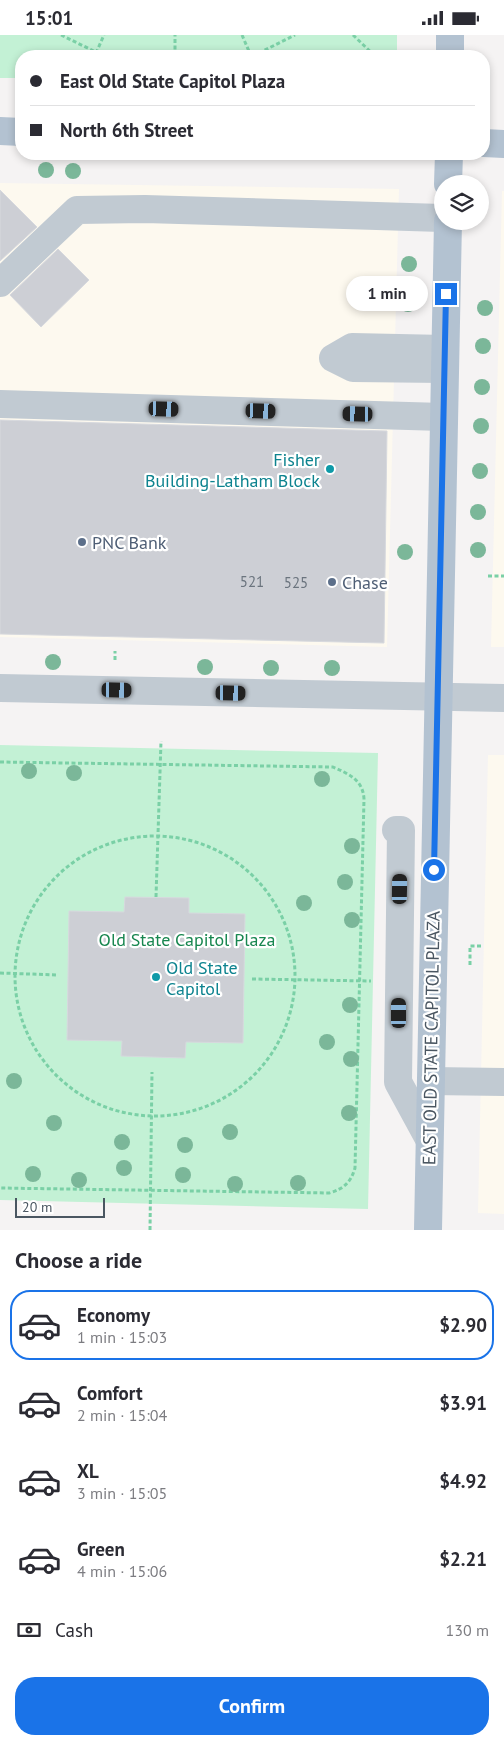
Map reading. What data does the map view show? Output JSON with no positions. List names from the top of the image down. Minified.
{"streets":{"main road":["EAST OLD STATE CAPITOL PLAZA"]},"parks":["Old State Capitol Plaza"],"places":["Fisher Building-Latham Block","PNC Bank","Chase","Old State Capitol"],"house_numbers":["521","525"],"scale_bar":"20 m","page":{"status":"15:01","banner":["East Old State Capitol Plaza","North 6th Street"],"bubble":"1 min","scale":"20 m","heading":"Choose a ride","list":[{"name":"Economy","note":"1 min · 15:03","value":"$2.90"},{"name":"Comfort","note":"2 min · 15:04","value":"$3.91"},{"name":"XL","note":"3 min · 15:05","value":"$4.92"},{"name":"Green","note":"4 min · 15:06","value":"$2.21"}],"pay":["Cash","130 m"],"buttons":"Confirm"}}
